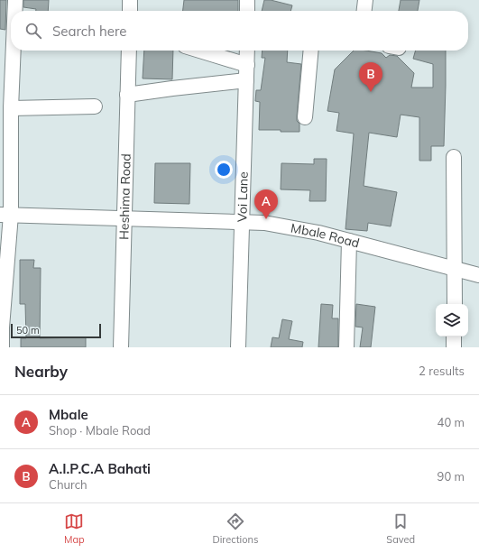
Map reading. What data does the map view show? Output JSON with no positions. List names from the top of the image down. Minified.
{"streets":{"street":["Heshima Road","Voi Lane","Mbale Road"]},"crossings":[["Heshima Road","Mbale Road"],["Voi Lane","Mbale Road"]],"scale_bar":"50 m","page":{"search":"Search here","pins":["B","A"],"scale":"50 m","heading":["Nearby","2 results"],"list":[{"mark":"A","name":"Mbale","note":"Shop · Mbale Road","value":"40 m"},{"mark":"B","name":"A.I.P.C.A Bahati","note":"Church","value":"90 m"}],"nav":["Map","Directions","Saved"]}}
